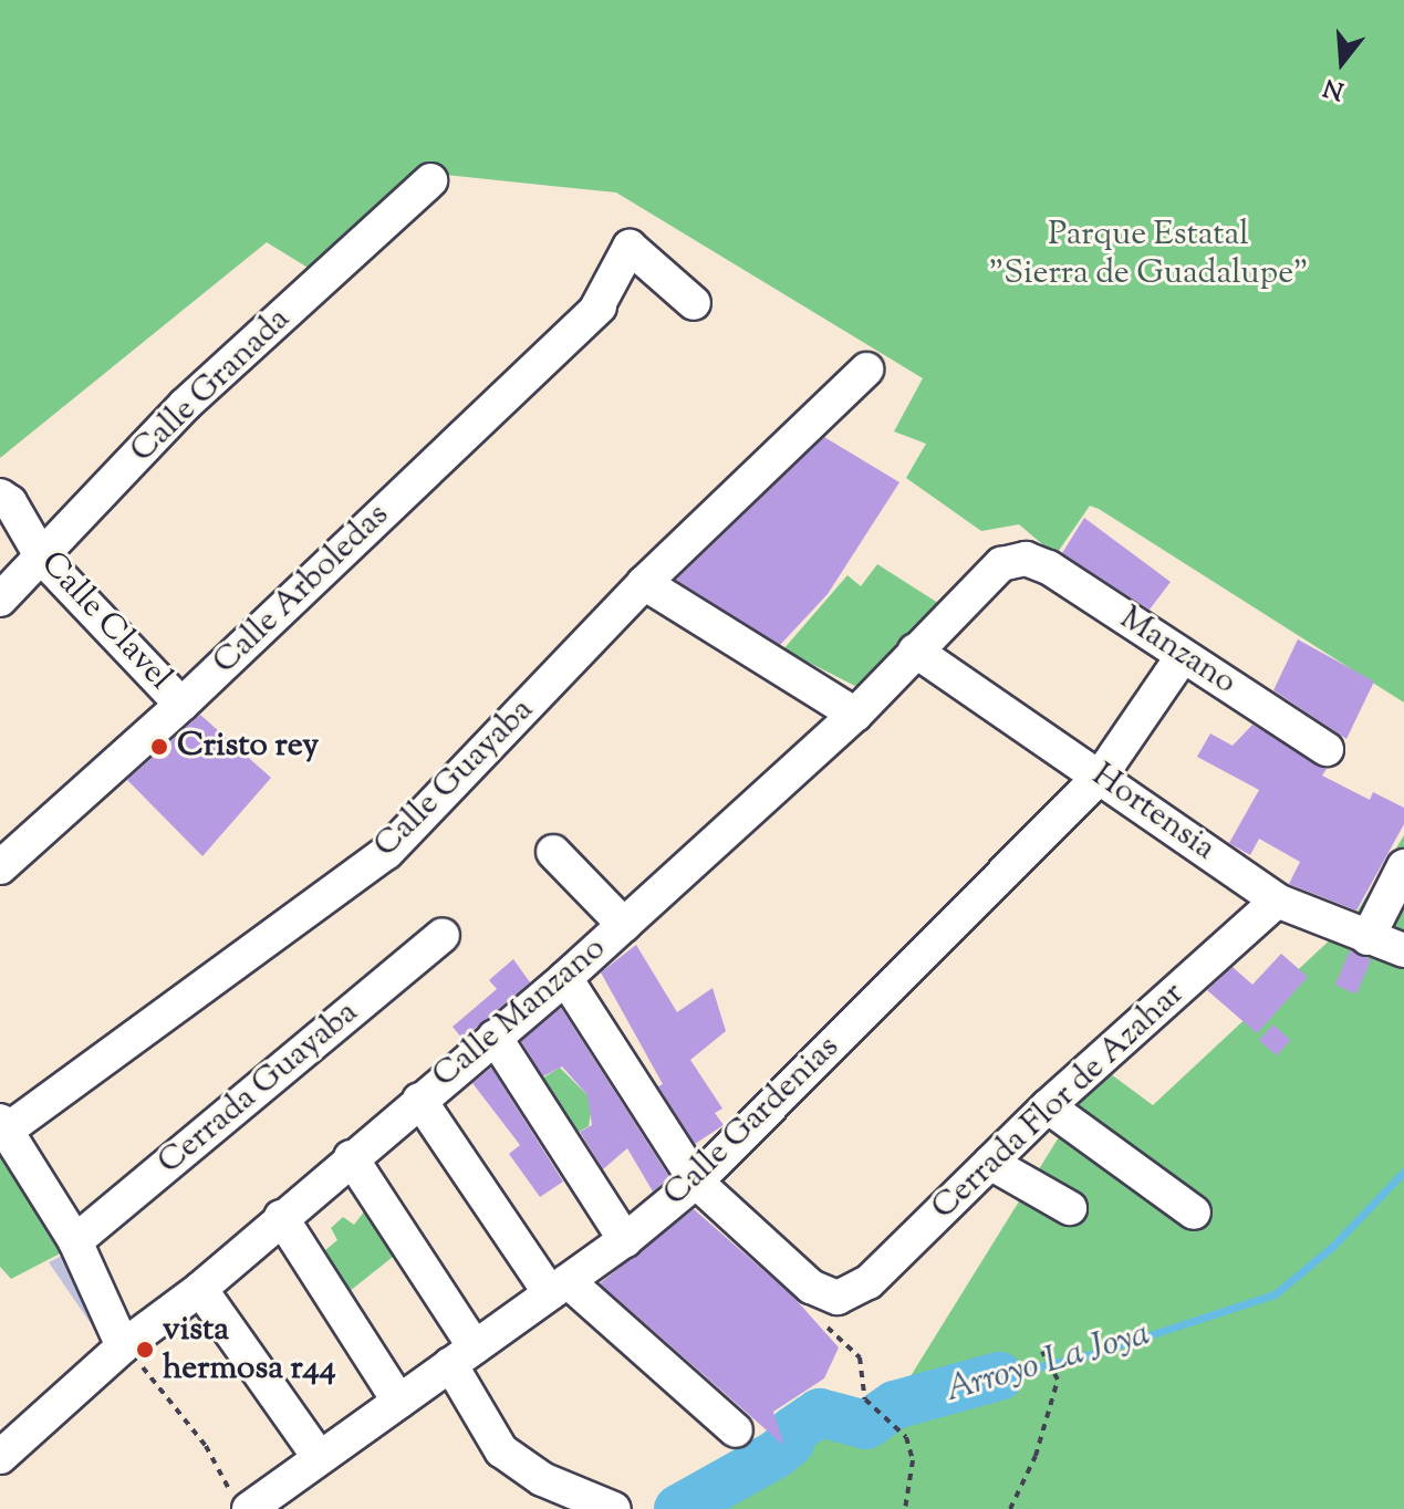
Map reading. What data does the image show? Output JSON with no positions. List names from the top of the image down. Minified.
{"streets":{"street":["Calle Granada","Calle Arboledas","Calle Clavel","Manzano","Calle Guayaba","Hortensia","Calle Manzano","Cerrada Guayaba","Cerrada Flor de Azahar","Calle Gardenias"]},"crossings":[["Calle Granada","Calle Clavel"],["Calle Arboledas","Calle Clavel"],["Manzano","Calle Manzano"],["Manzano","Calle Gardenias"],["Hortensia","Calle Manzano"],["Hortensia","Cerrada Flor de Azahar"],["Hortensia","Calle Gardenias"]],"water":["Arroyo La Joya"],"parks":["Parque Estatal \"Sierra de Guadalupe\""],"places":["Cristo rey","vista hermosa r44"],"north":"bottom"}
